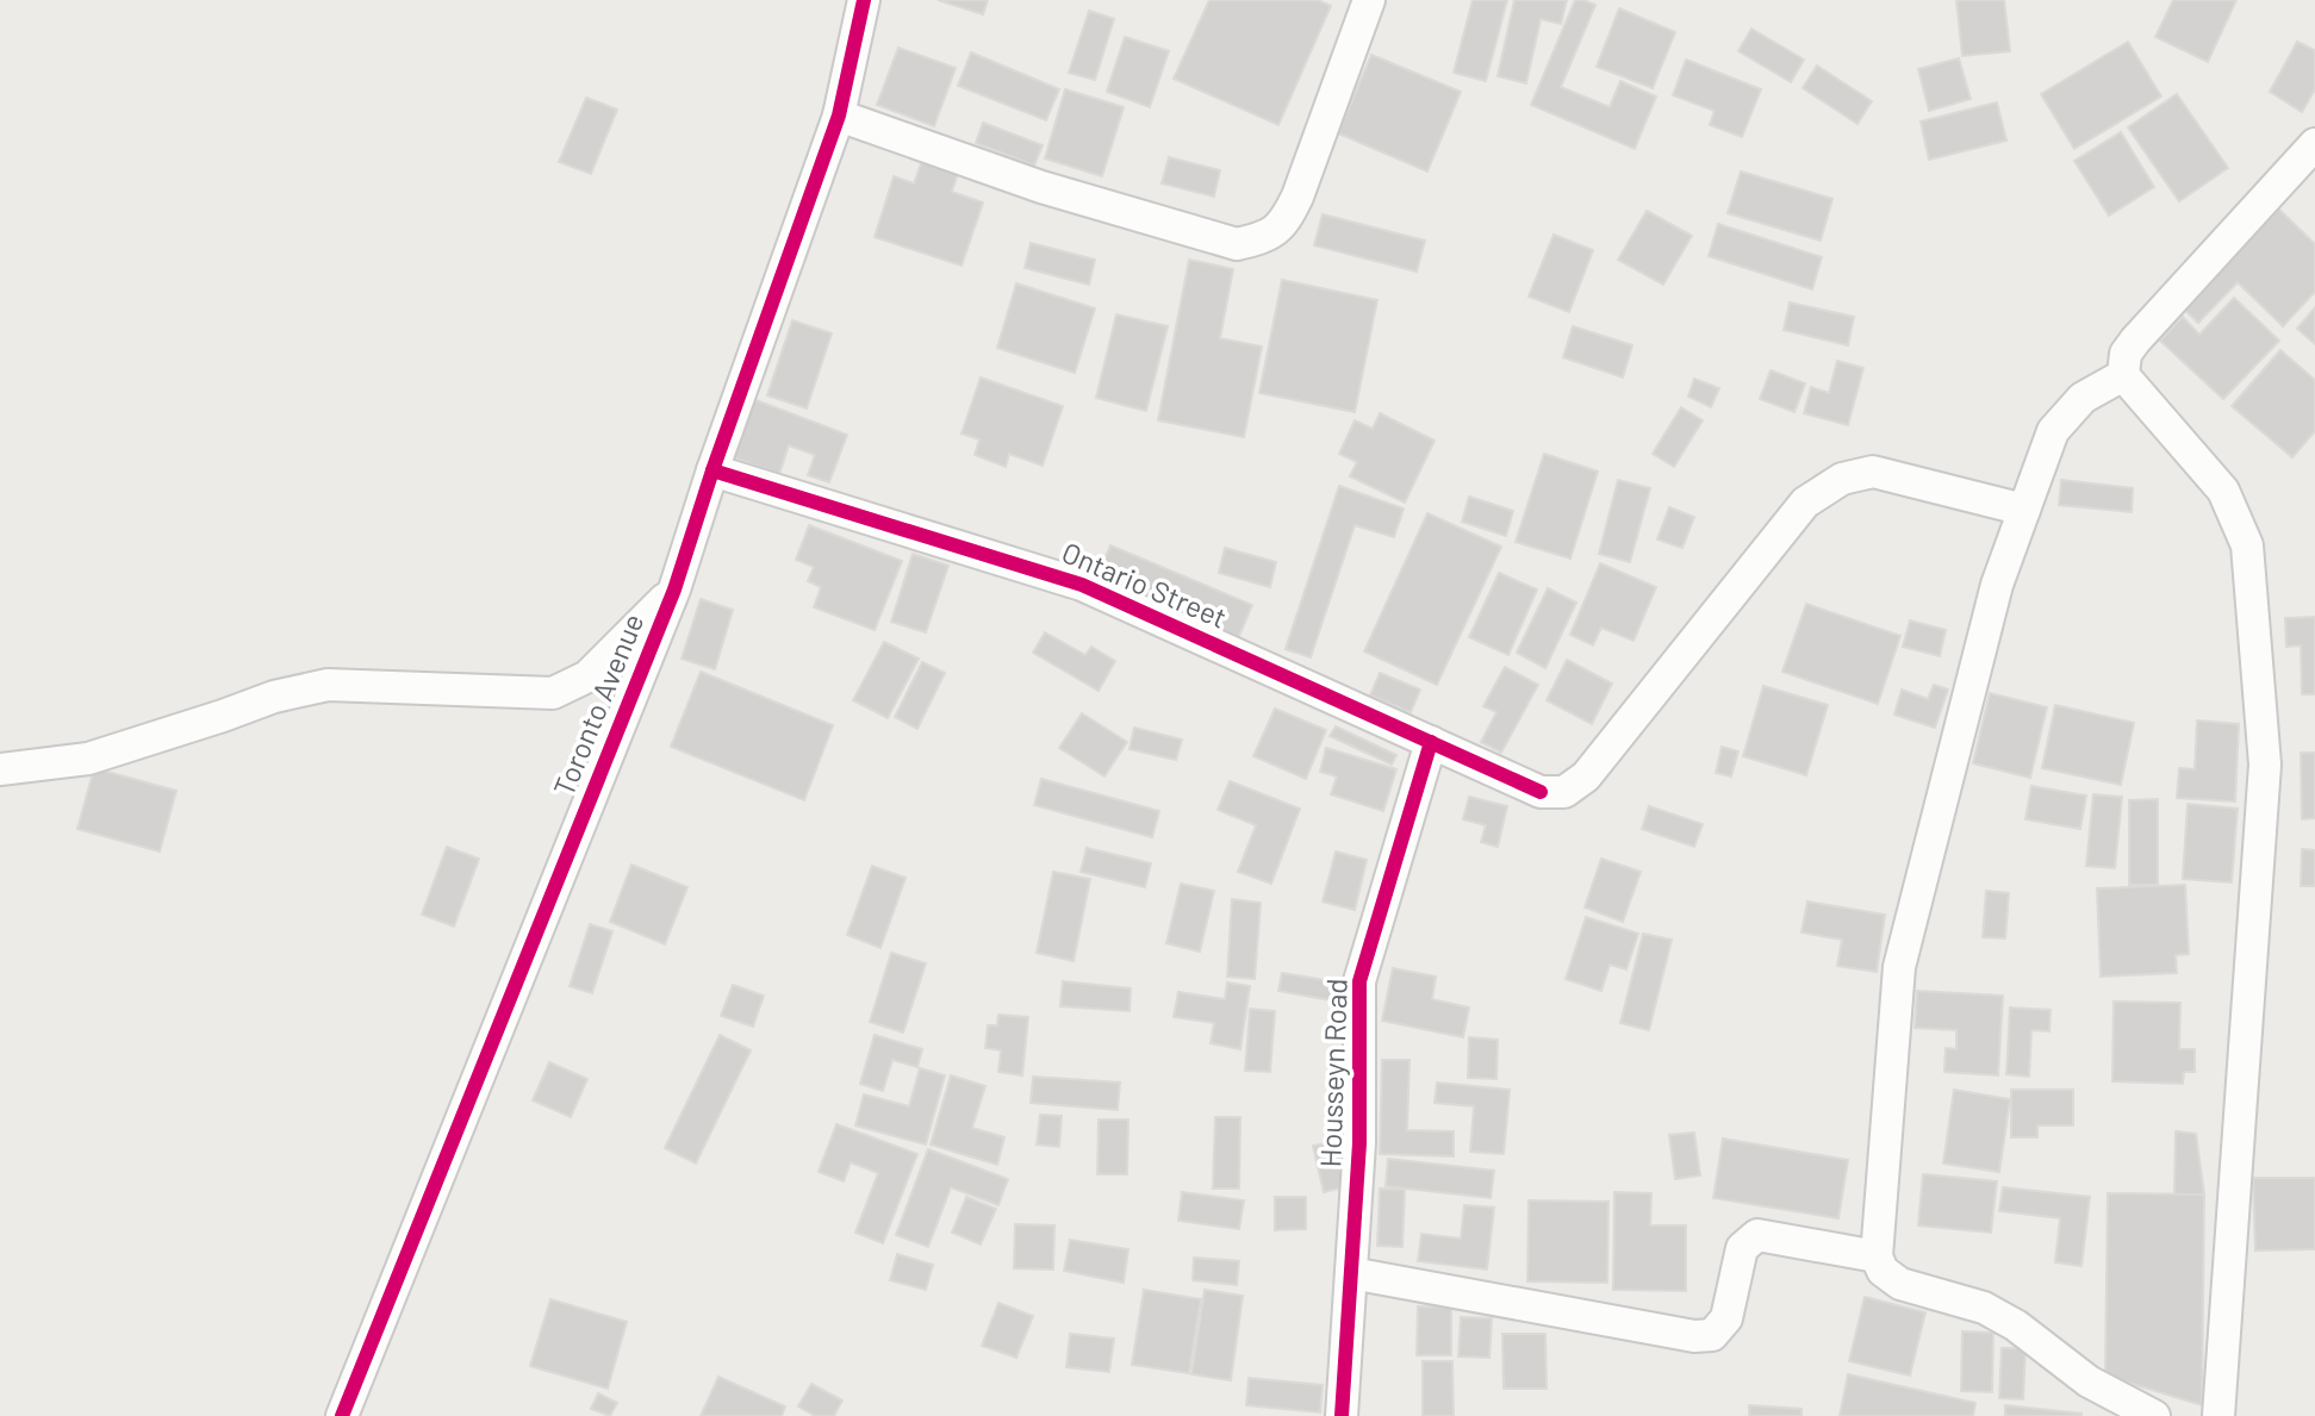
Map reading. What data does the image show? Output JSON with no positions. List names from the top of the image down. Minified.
{"streets":{"street":["Ontario Street","Toronto Avenue","Housseyn Road"]},"crossings":[["Ontario Street","Toronto Avenue"],["Ontario Street","Housseyn Road"]]}
